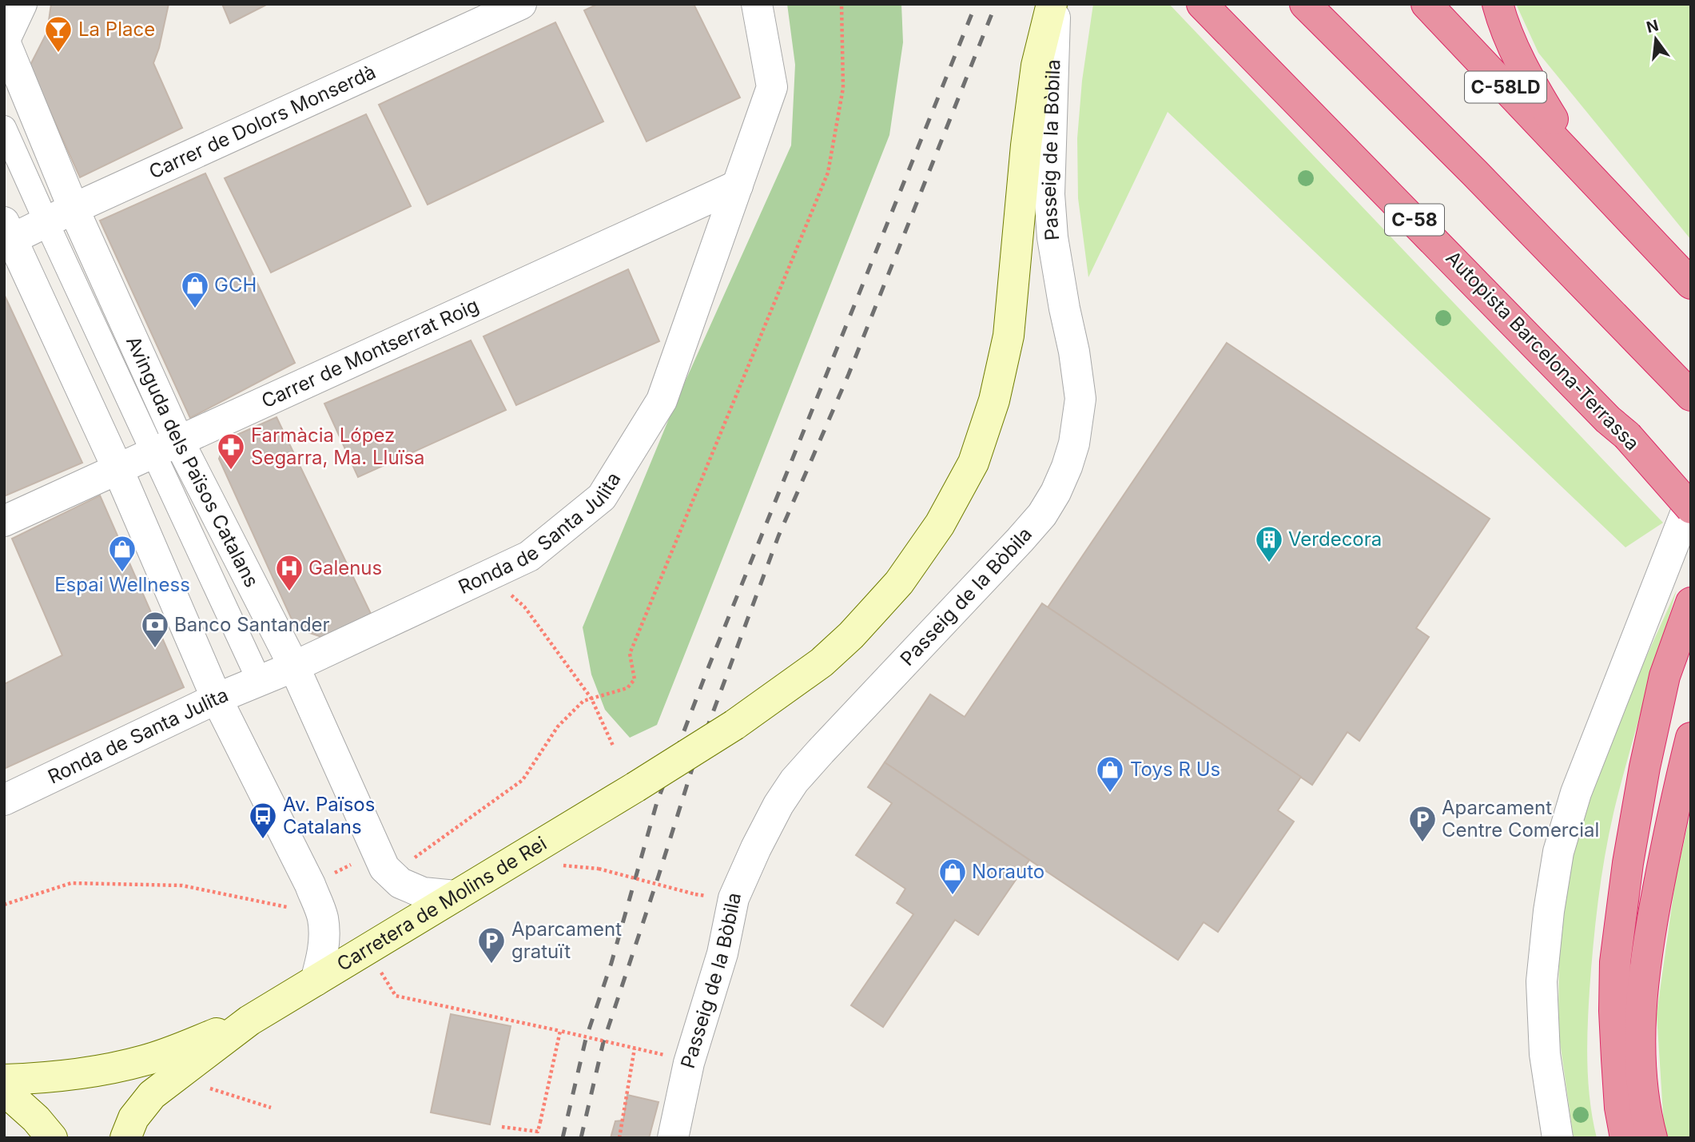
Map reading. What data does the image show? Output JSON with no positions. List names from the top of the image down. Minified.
{"streets":{"highway":["C-58LD","C-58","Autopista Barcelona-Terrassa"],"main road":["Carretera de Molins de Rei"],"street":["Carrer de Dolors Monserdà","Passeig de la Bòbila","Carrer de Montserrat Roig","Avinguda dels Països Catalans","Ronda de Santa Julita"]},"crossings":[["Carrer de Dolors Monserdà","Avinguda dels Països Catalans"],["Passeig de la Bòbila","Carretera de Molins de Rei"],["Carrer de Montserrat Roig","Avinguda dels Països Catalans"],["Carrer de Montserrat Roig","Ronda de Santa Julita"],["Avinguda dels Països Catalans","Ronda de Santa Julita"],["Avinguda dels Països Catalans","Carretera de Molins de Rei"]],"places":{"bar":["La Place"],"shop":["GCH","Espai Wellness","Toys R Us","Norauto"],"pharmacy":["Farmàcia López Segarra, Ma. Lluïsa"],"building":["Verdecora"],"hospital":["Galenus"],"bank":["Banco Santander"],"bus stop":["Av. Països Catalans"],"parking":["Aparcament Centre Comercial","Aparcament gratuït"]},"north":"top"}
